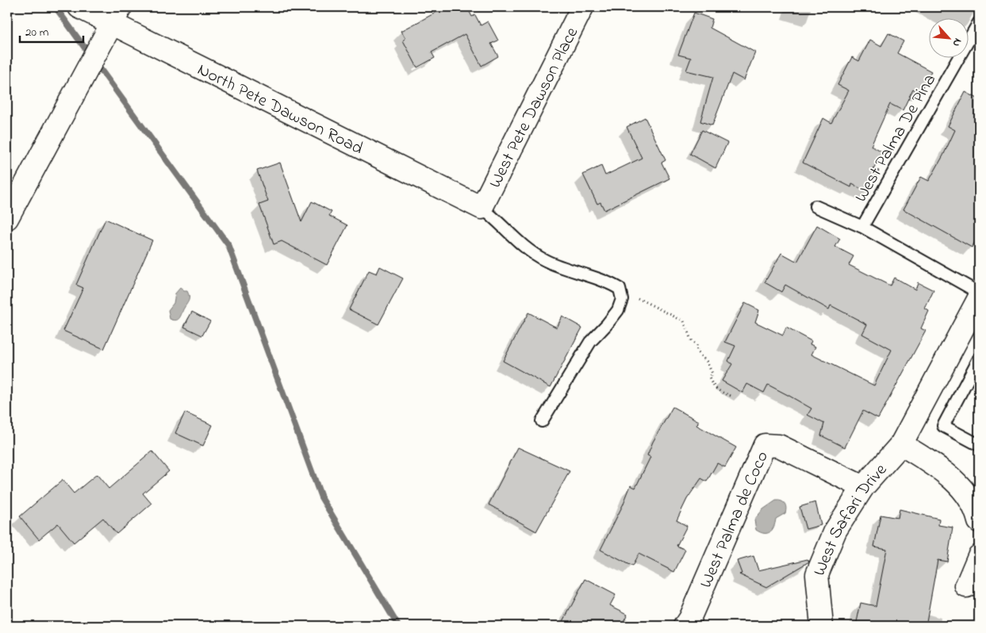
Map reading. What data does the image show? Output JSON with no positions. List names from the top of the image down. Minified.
{"streets":{"street":["West Pete Dawson Place","North Pete Dawson Road","West Palma de Coco","West Safari Drive"],"lane":["West Palma De Pina"]},"crossings":[["West Pete Dawson Place","North Pete Dawson Road"],["West Palma de Coco","West Safari Drive"]],"scale_bar":"20 m","north":"bottom right"}
